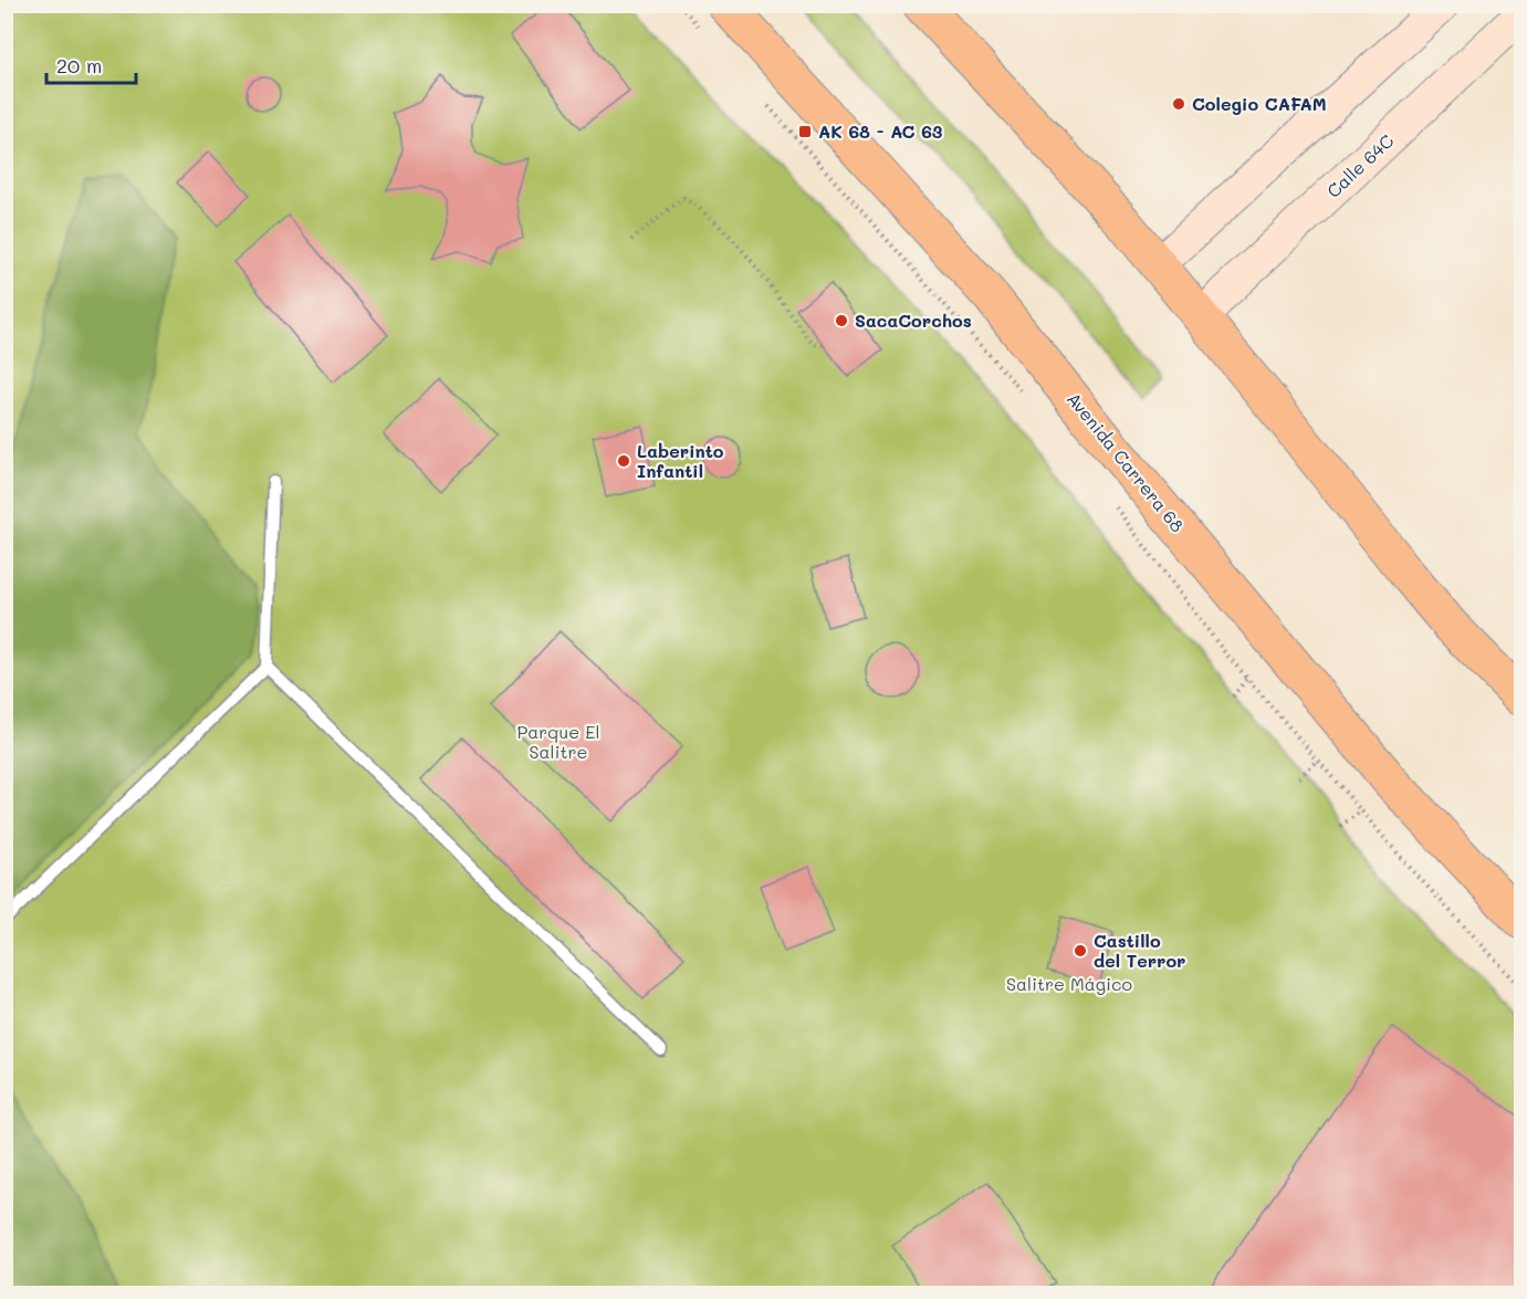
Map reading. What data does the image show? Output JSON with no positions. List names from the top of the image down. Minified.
{"streets":{"main road":["Avenida Carrera 68"],"street":["Calle 64C"]},"parks":["Parque El Salitre","Salitre Mágico"],"places":{"other":["Colegio CAFAM","SacaCorchos","Laberinto Infantil","Castillo del Terror"],"transit":["AK 68 - AC 63"]},"scale_bar":"20 m"}
